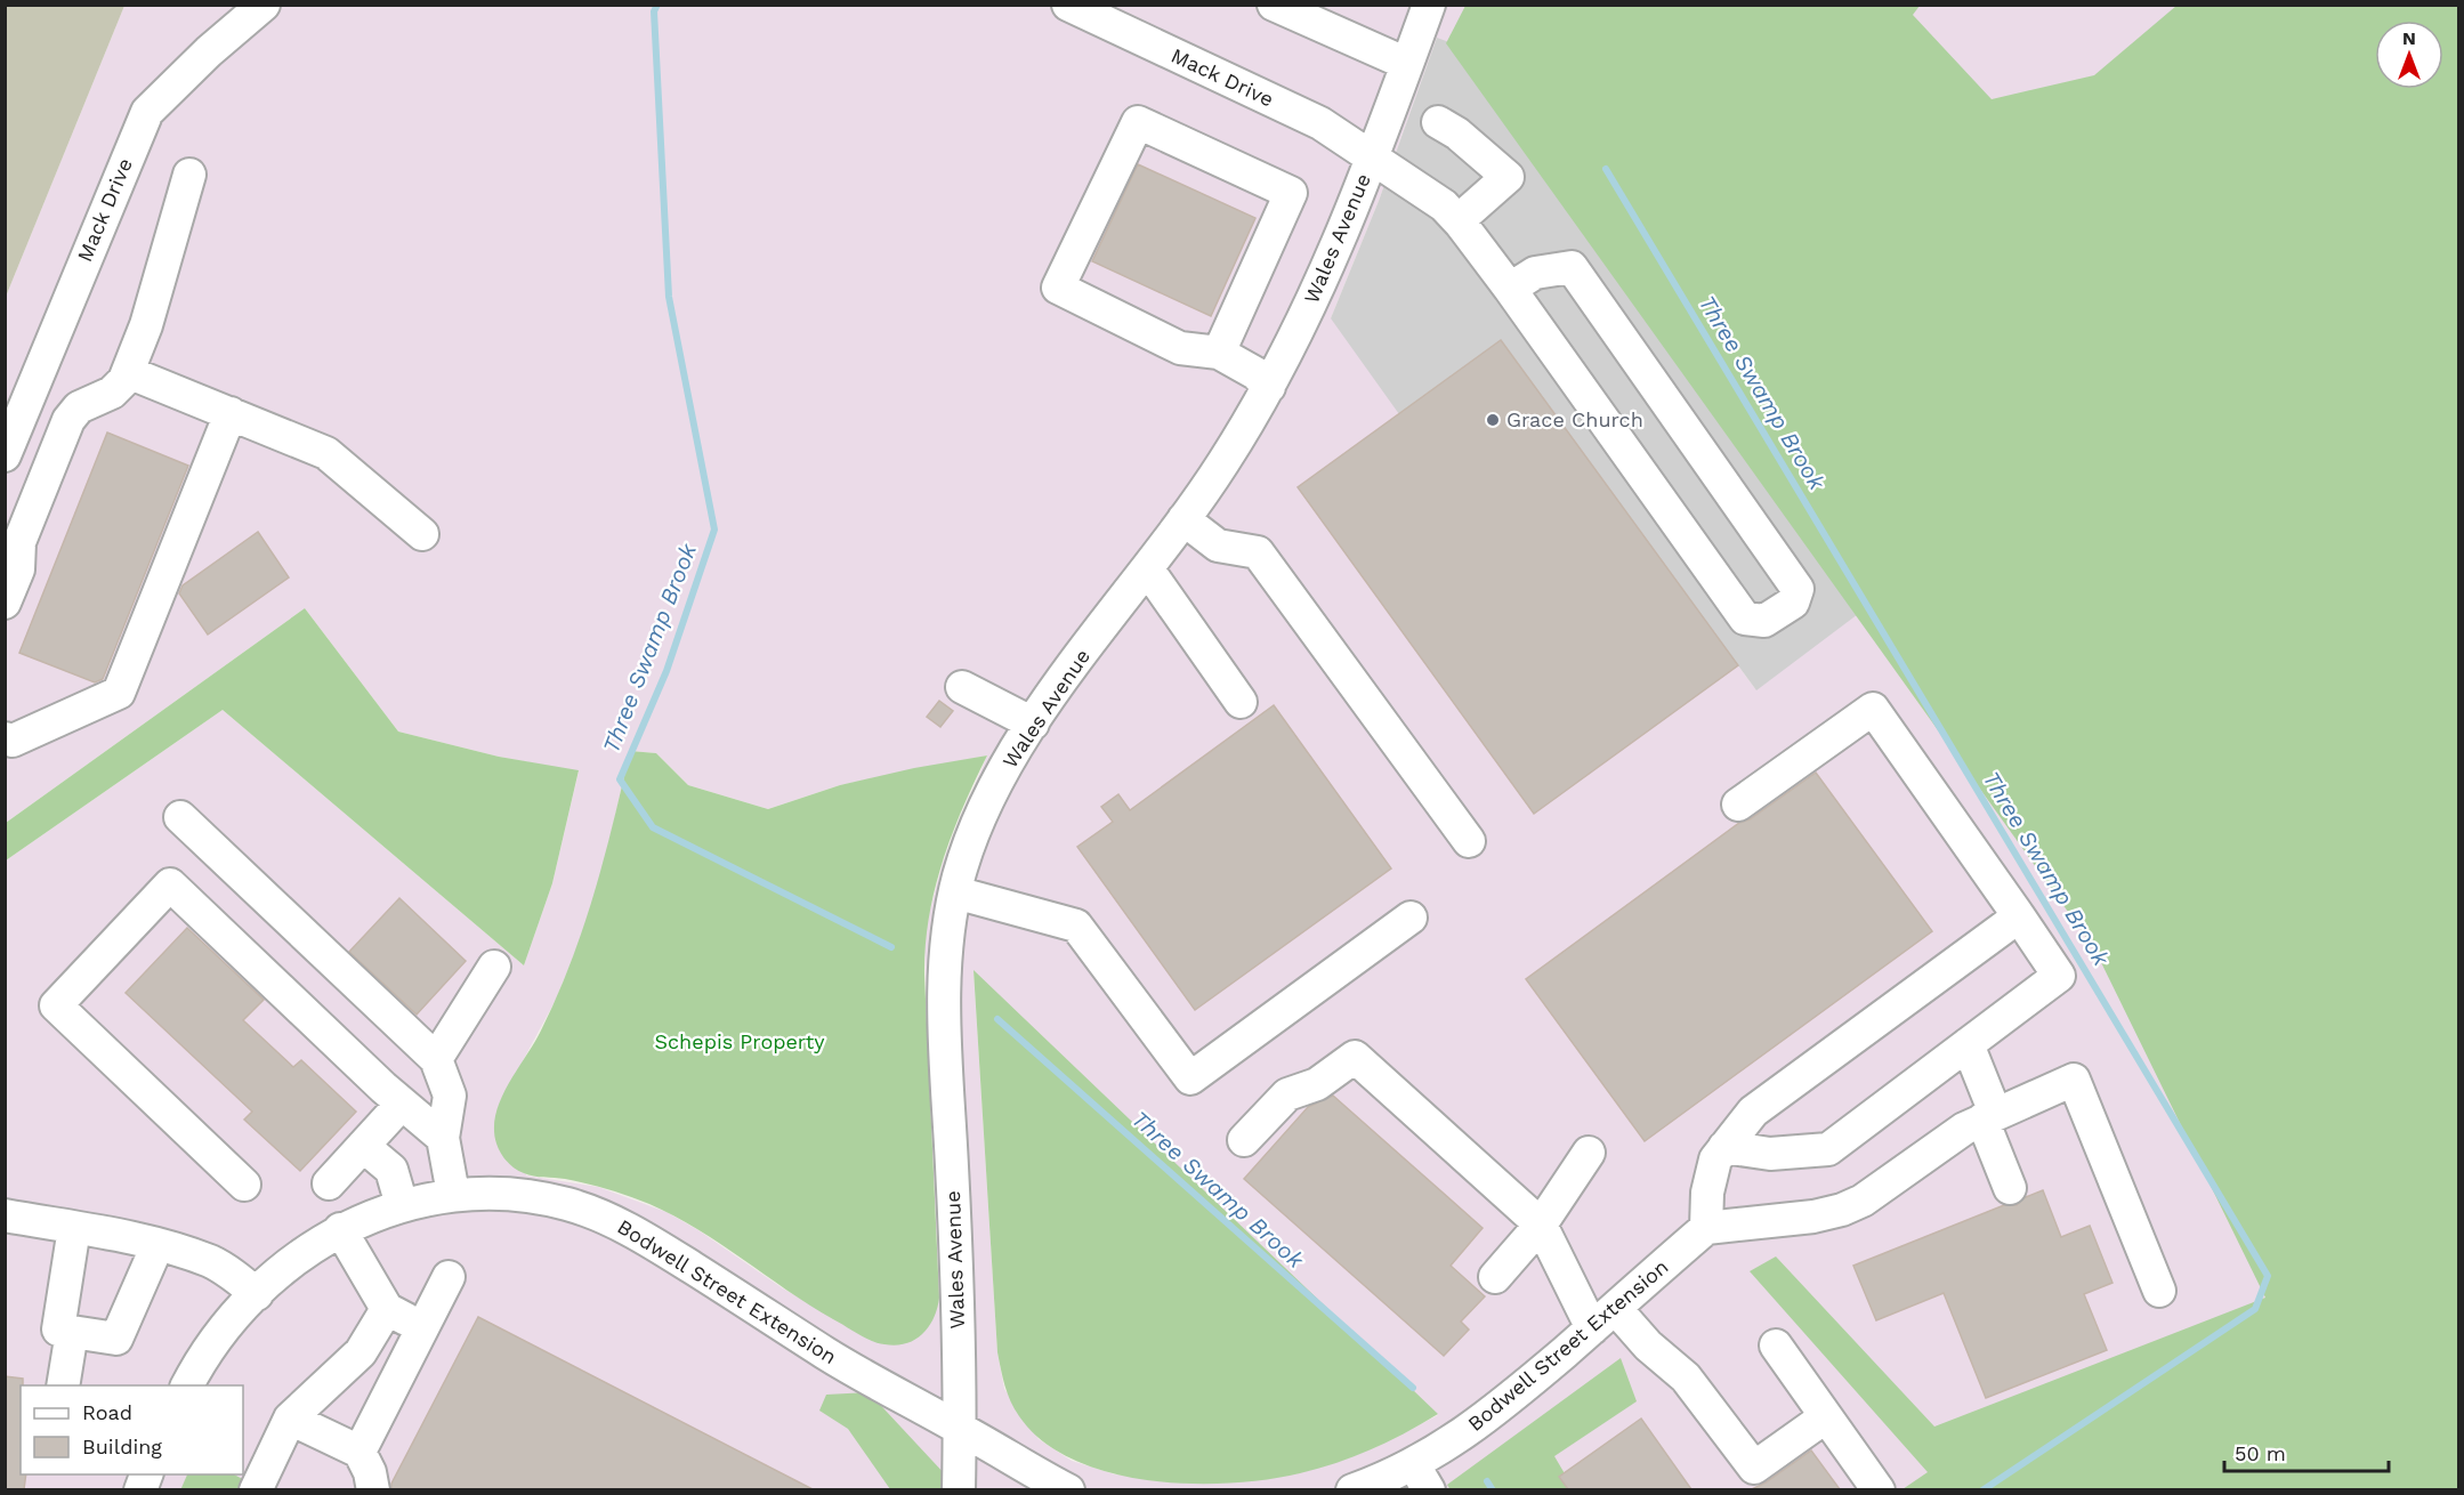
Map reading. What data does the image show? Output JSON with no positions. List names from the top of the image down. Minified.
{"streets":{"street":["Mack Drive","Wales Avenue","Bodwell Street Extension"]},"crossings":[["Mack Drive","Wales Avenue"],["Wales Avenue","Bodwell Street Extension"]],"water":["Three Swamp Brook"],"parks":["Schepis Property"],"places":["Grace Church"],"legend":["Road","Building"],"scale_bar":"50 m","north":"top"}
